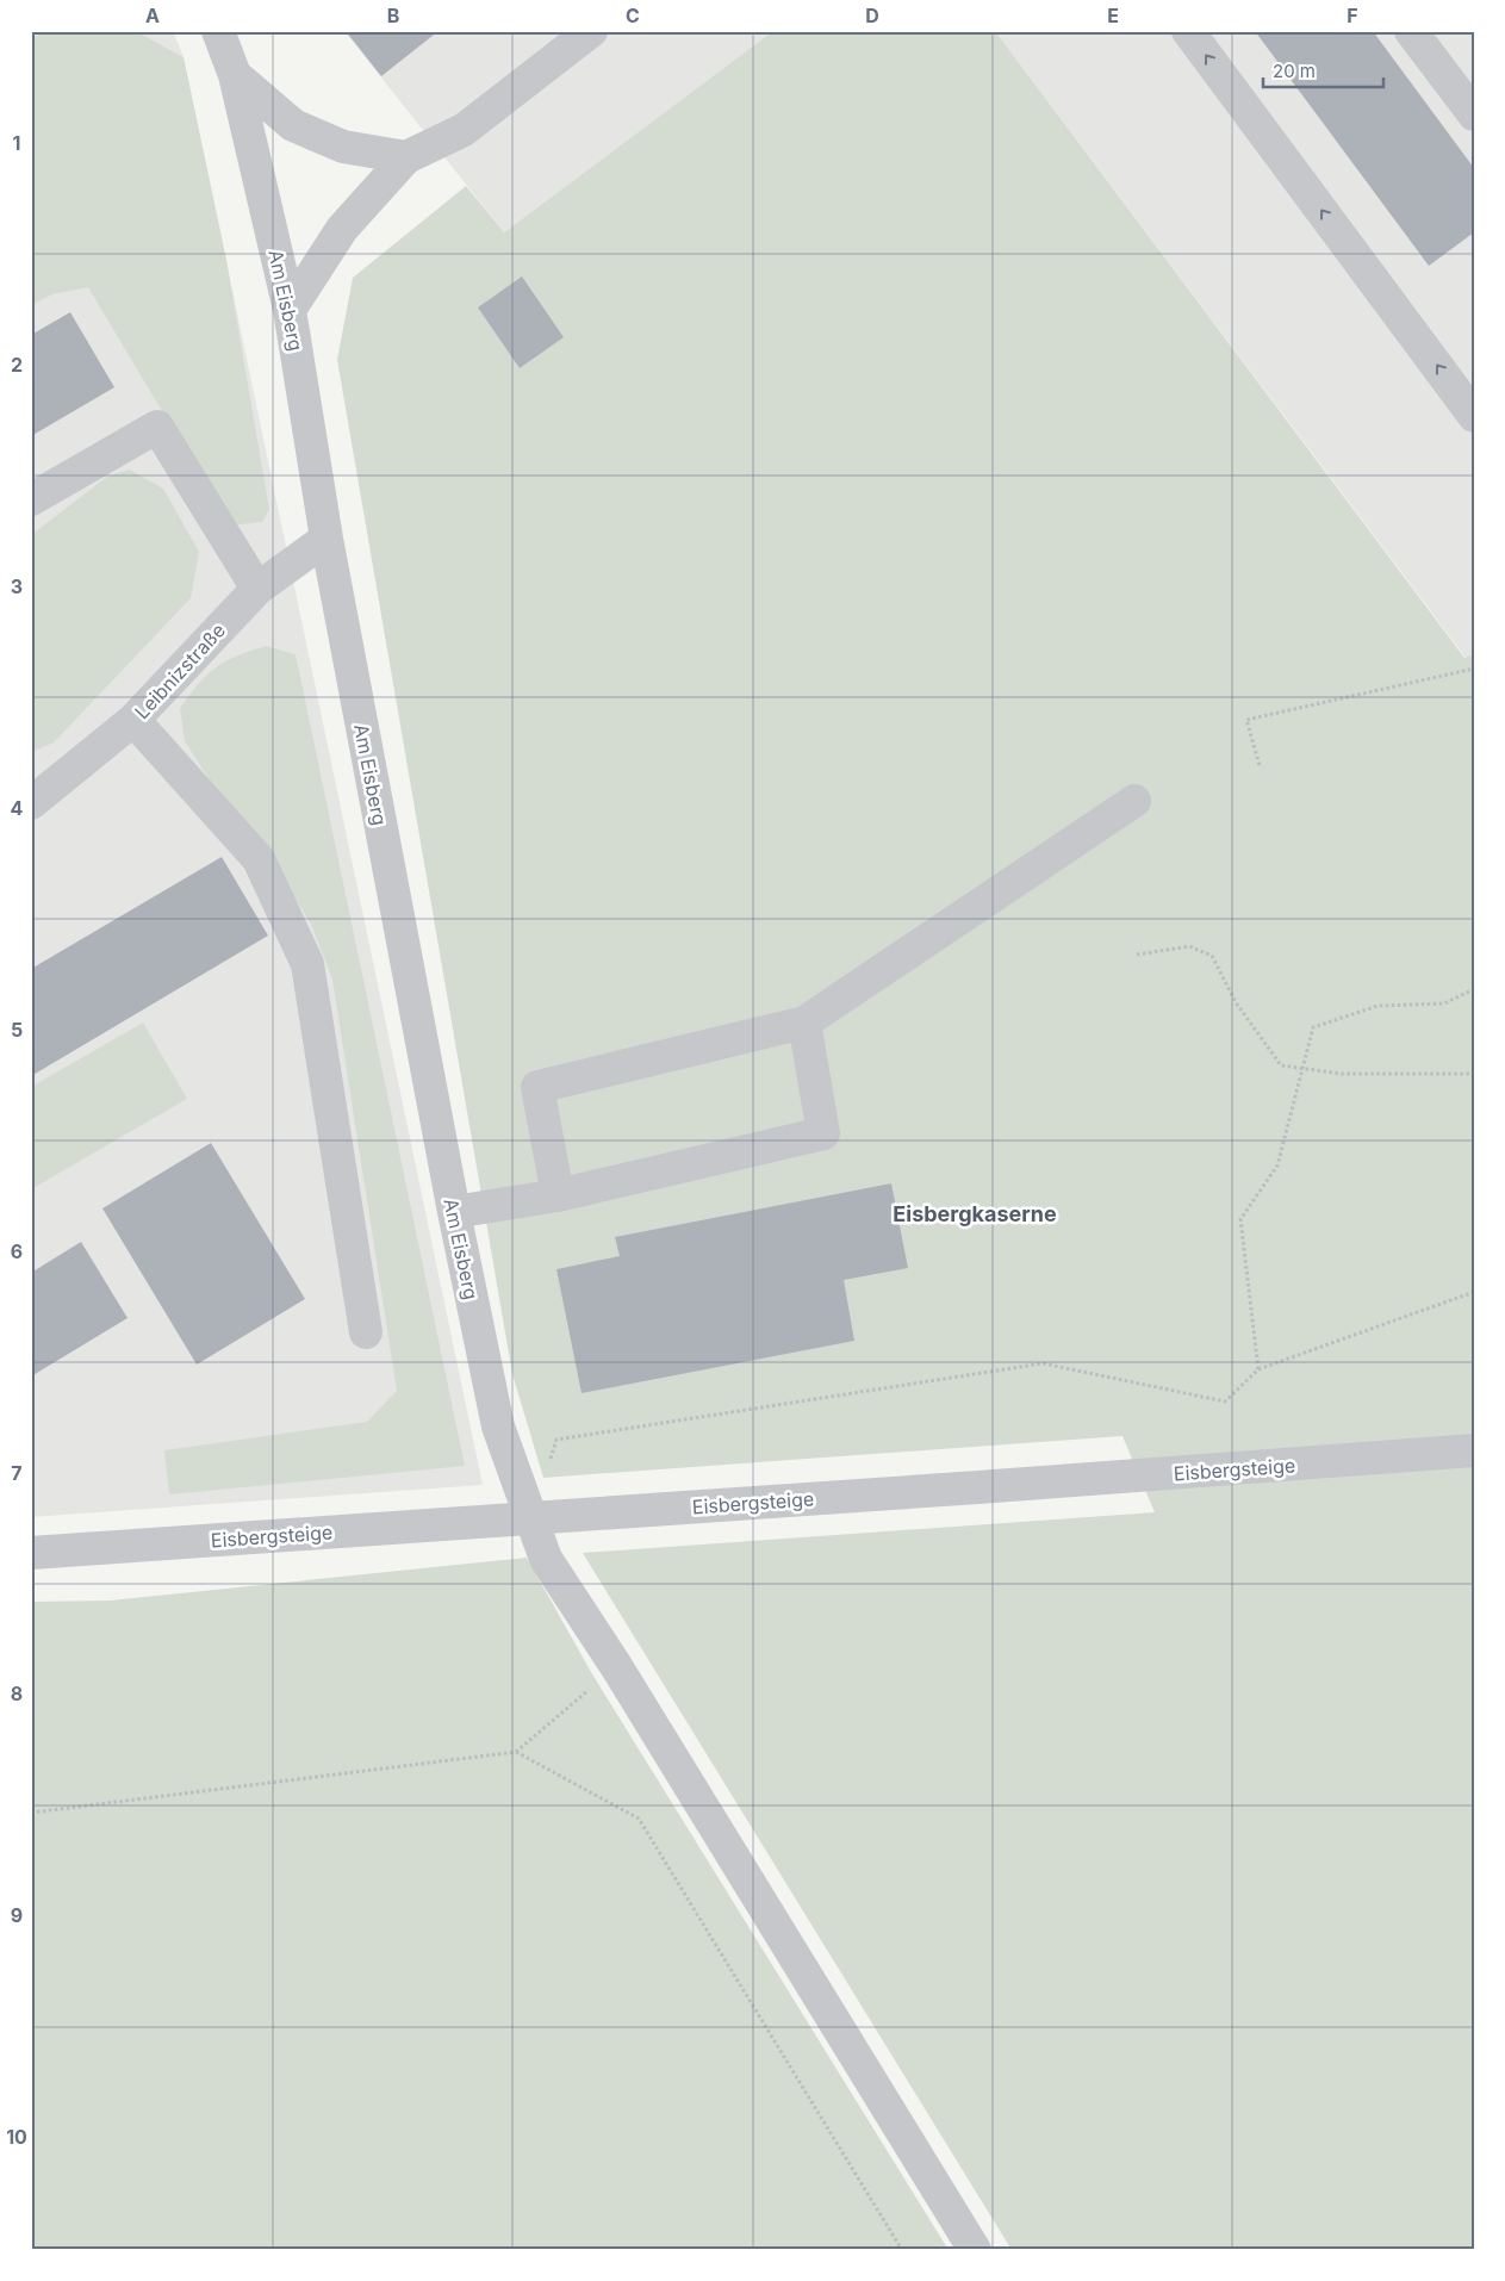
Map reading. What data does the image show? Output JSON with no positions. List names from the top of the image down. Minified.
{"streets":{"street":["Am Eisberg","Leibnizstraße","Eisbergsteige"]},"crossings":[["Am Eisberg","Leibnizstraße"],["Am Eisberg","Eisbergsteige"]],"districts":["Eisbergkaserne"],"scale_bar":"20 m","grid":{"columns":["A","B","C","D","E","F"],"rows":["1","2","3","4","5","6","7","8","9","10"]}}
